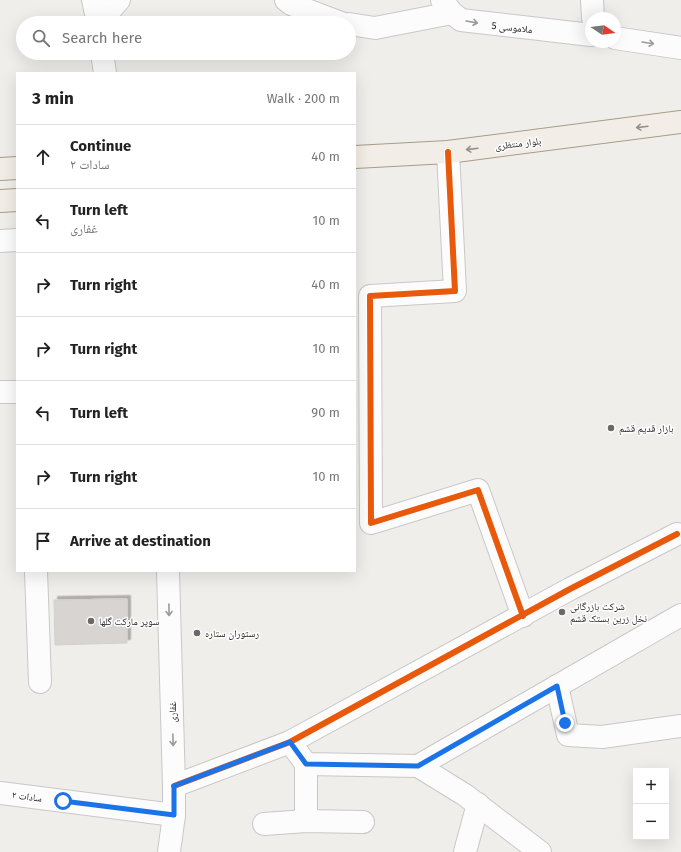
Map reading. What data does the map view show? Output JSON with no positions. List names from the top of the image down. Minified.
{"streets":{"main road":["بلوار منتظری"],"street":["ملاموسی 5","غفاری","سادات ۲"]},"crossings":[["غفاری","سادات ۲"]],"one_way":["ملاموسی 5","بلوار منتظری"],"places":["بازار قدیم قشم","شرکت بازرگانی نخل زرین بستک قشم","سوپر مارکت گلها","رستوران ستاره"],"north":"right","page":{"search":"Search here","heading":["3 min","Walk · 200 m"],"list":[["Continue","سادات ۲","40 m"],["Turn left","غفاری","10 m"],["Turn right","40 m"],["Turn right","10 m"],["Turn left","90 m"],["Turn right","10 m"],"Arrive at destination"],"map_buttons":["+","−"]}}
